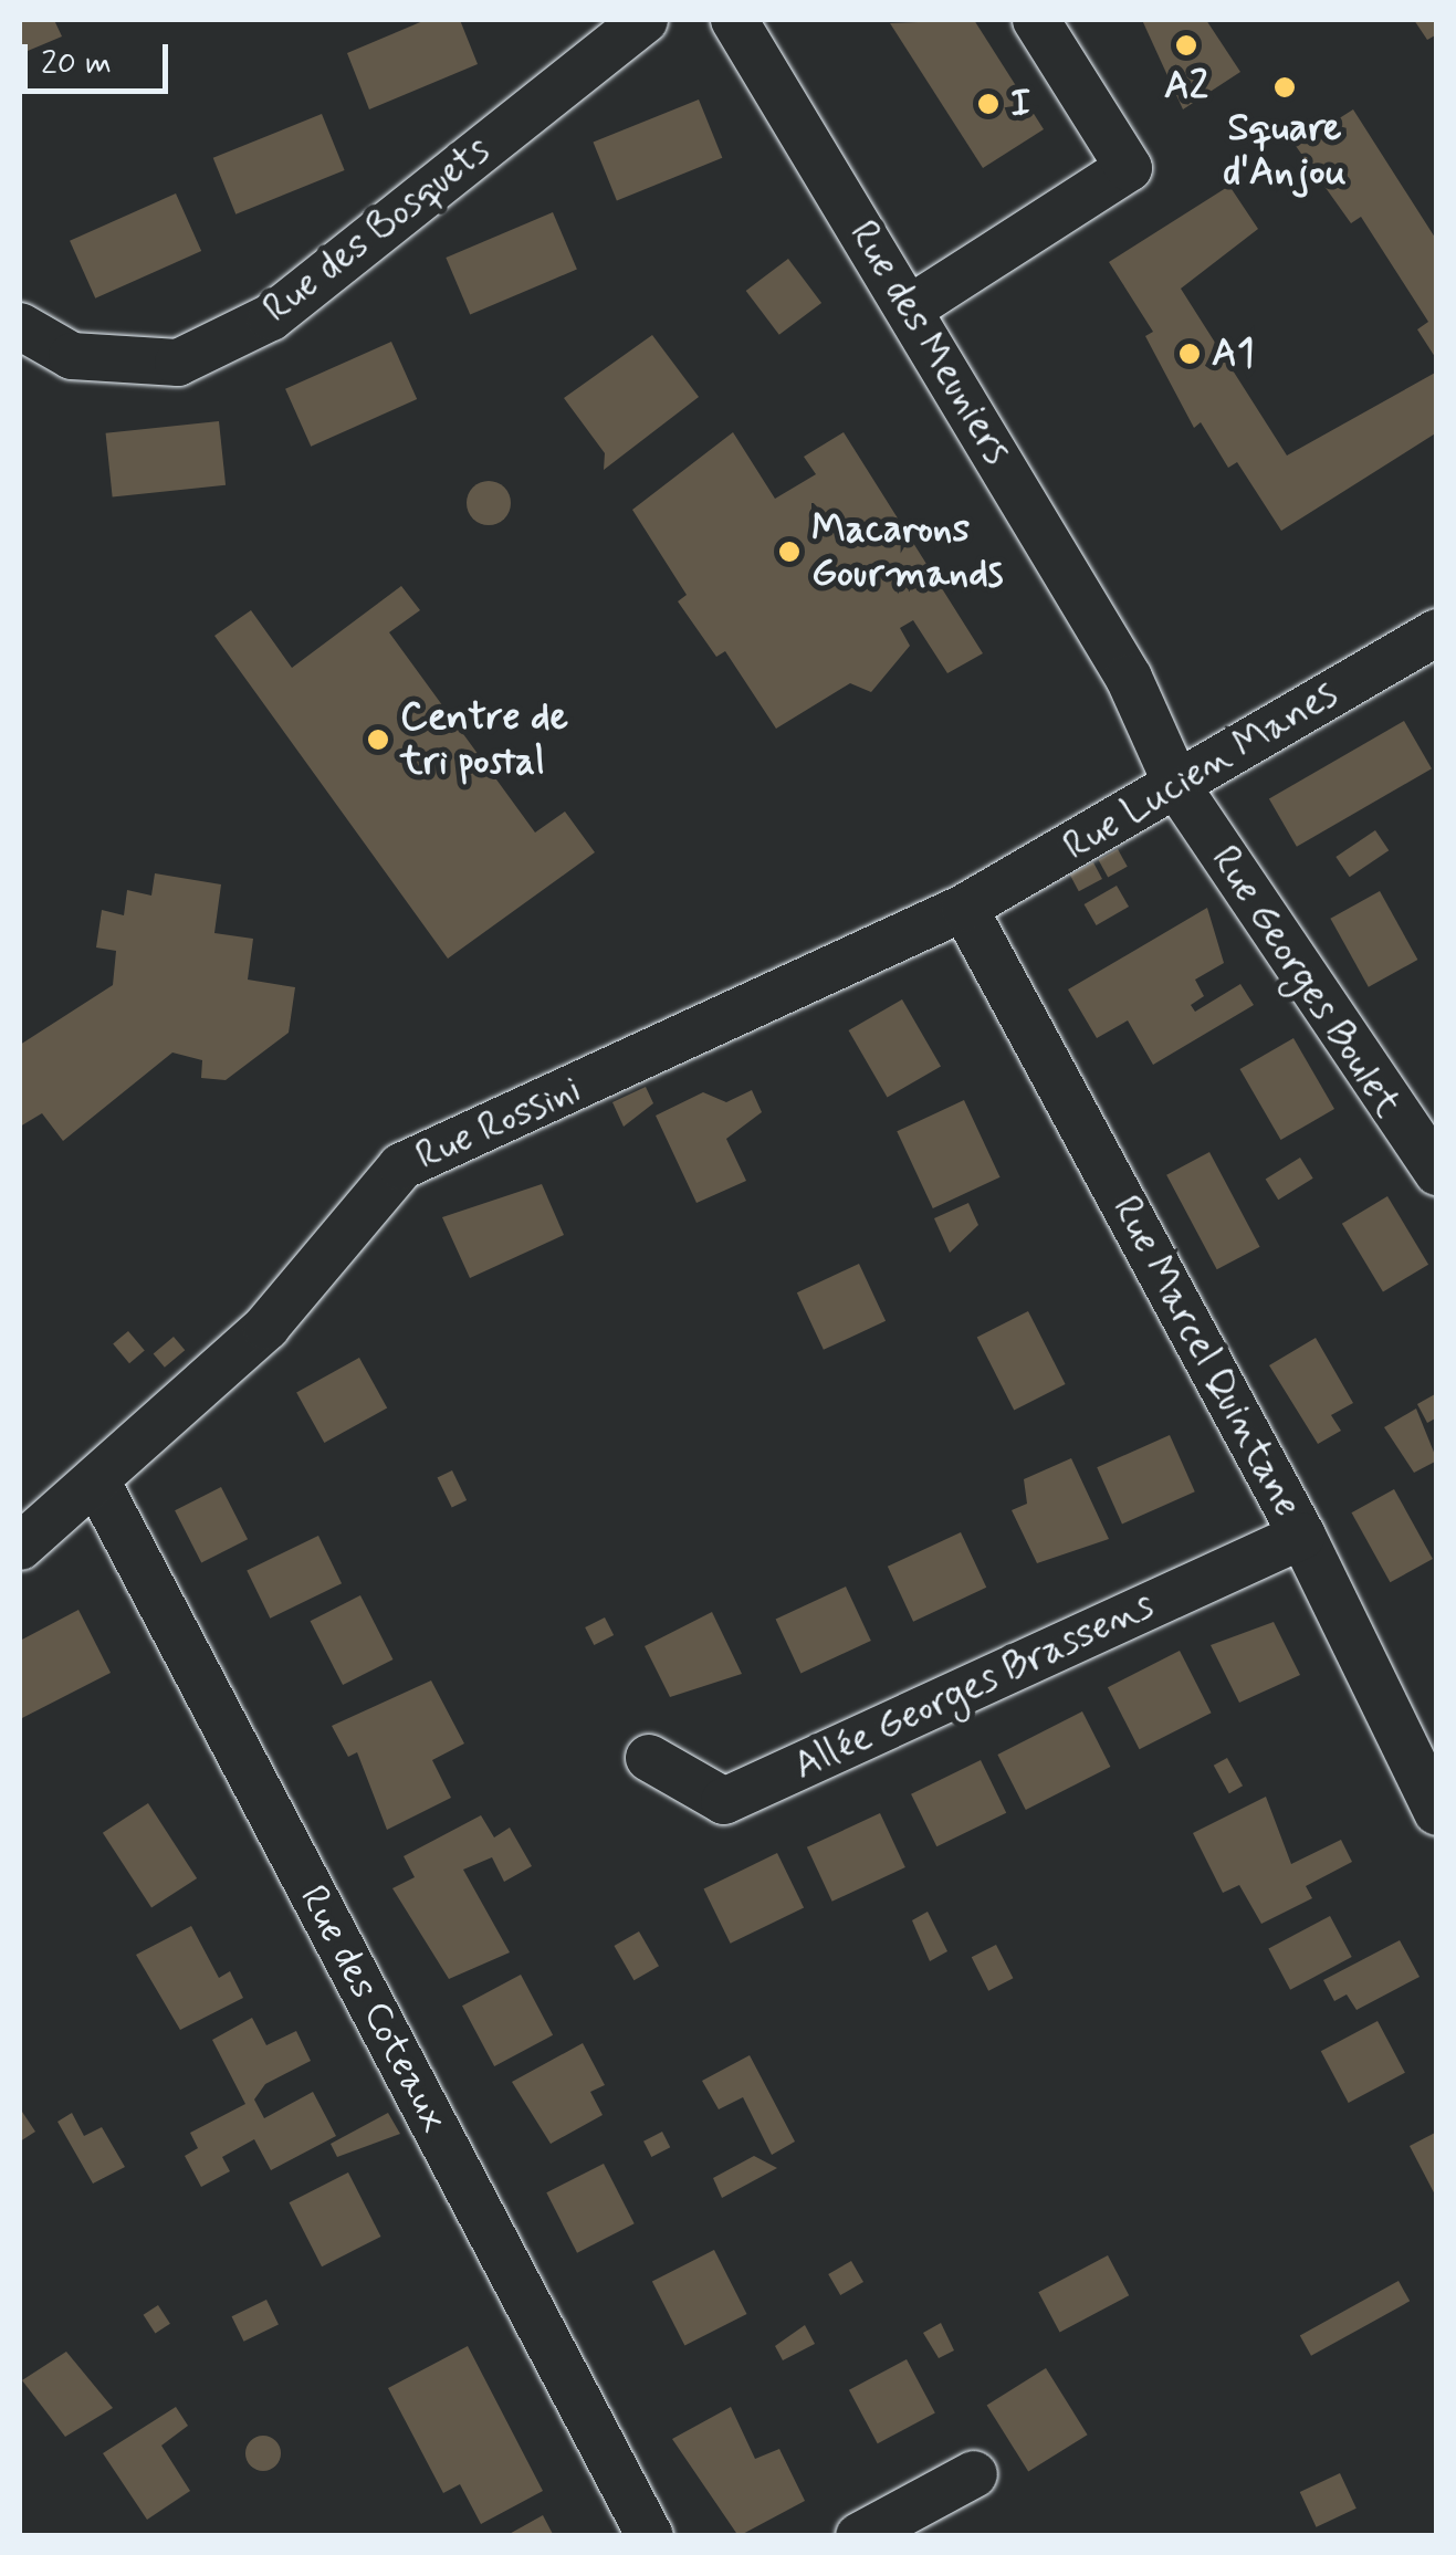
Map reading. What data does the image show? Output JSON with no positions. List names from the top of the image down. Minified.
{"streets":{"street":["Rue des Bosquets","Rue des Meuniers","Rue Lucien Manes","Rue Georges Boulet","Rue Rossini","Rue Marcel Quintane","Allée Georges Brassens","Rue des Coteaux"]},"crossings":[["Rue des Meuniers","Rue Lucien Manes"],["Rue des Meuniers","Rue Georges Boulet"],["Rue Lucien Manes","Rue Georges Boulet"],["Rue Lucien Manes","Rue Rossini"],["Rue Lucien Manes","Rue Marcel Quintane"],["Rue Rossini","Rue Marcel Quintane"],["Rue Rossini","Rue des Coteaux"],["Rue Marcel Quintane","Allée Georges Brassens"]],"places":["A2","Square d'Anjou","I","A1","Macarons Gourmands","Centre de tri postal"],"scale_bar":"20 m"}
